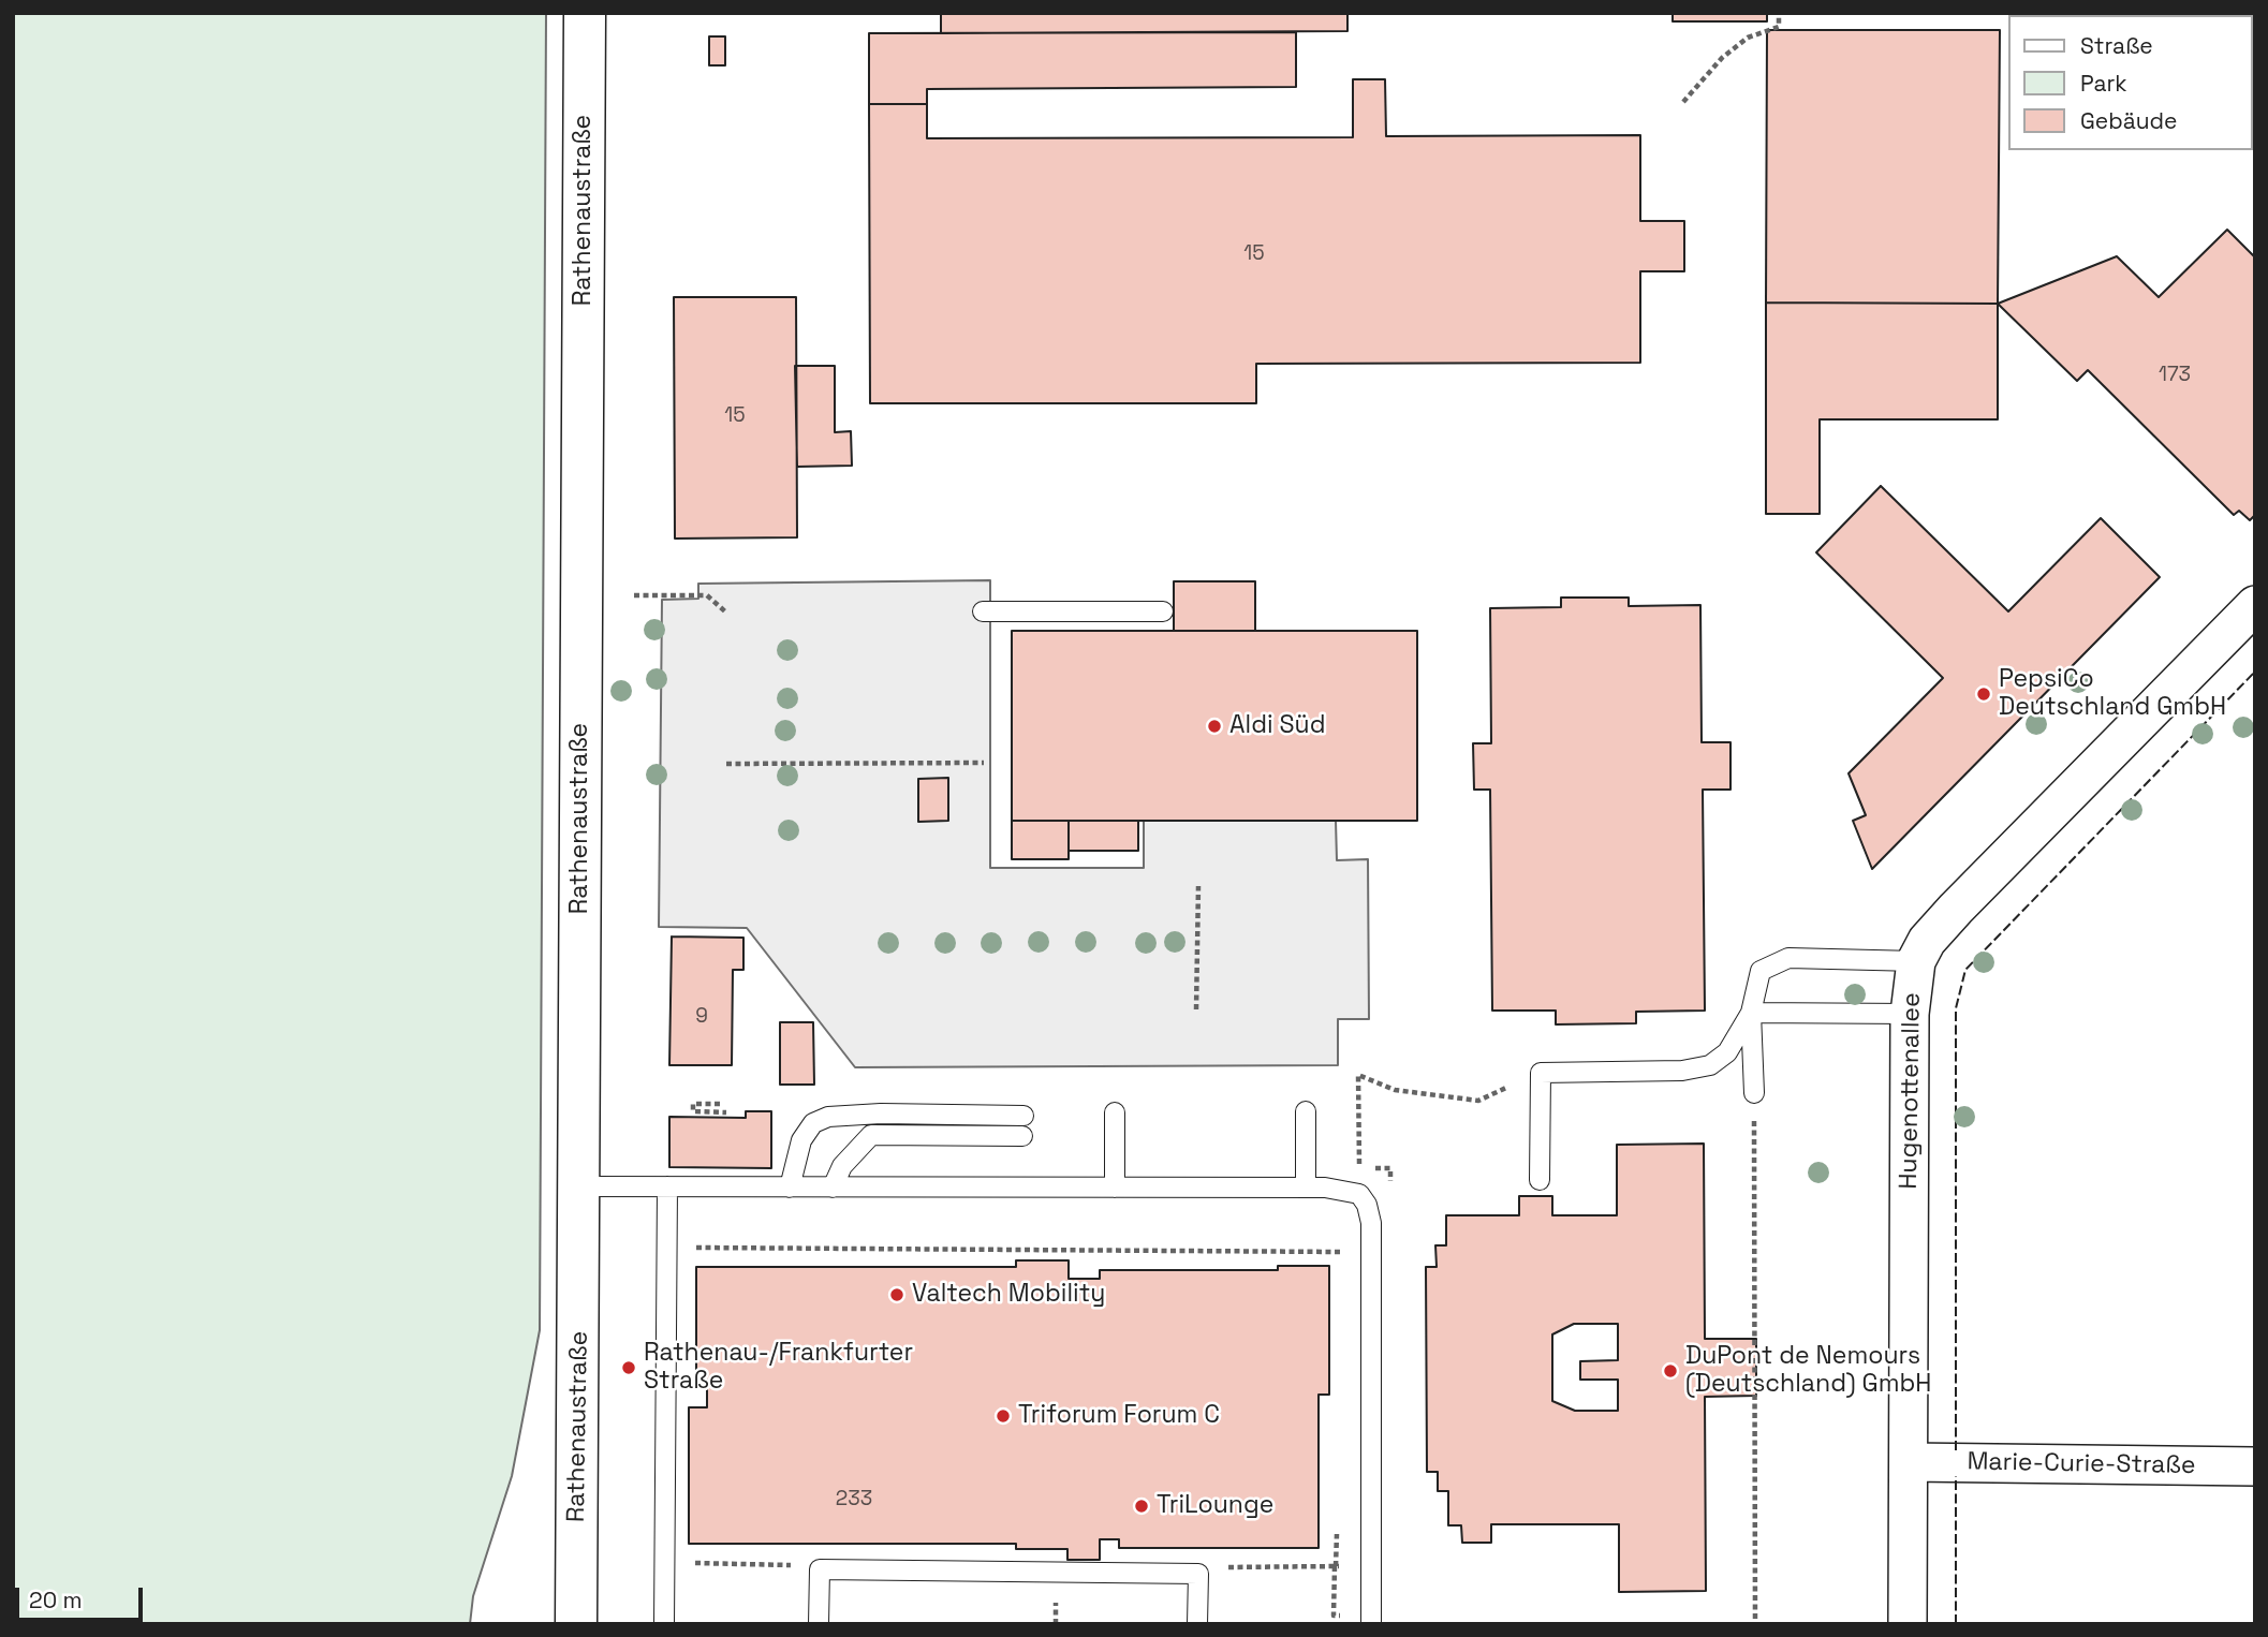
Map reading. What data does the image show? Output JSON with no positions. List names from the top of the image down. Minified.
{"streets":{"street":["Rathenaustraße","Hugenottenallee","Marie-Curie-Straße"]},"crossings":[["Hugenottenallee","Marie-Curie-Straße"]],"places":["PepsiCo Deutschland GmbH","Aldi Süd","Valtech Mobility","Rathenau-/Frankfurter Straße","DuPont de Nemours (Deutschland) GmbH","Triforum Forum C","TriLounge"],"house_numbers":["15","173","15","9","233"],"legend":["Straße","Park","Gebäude"],"scale_bar":"20 m"}
